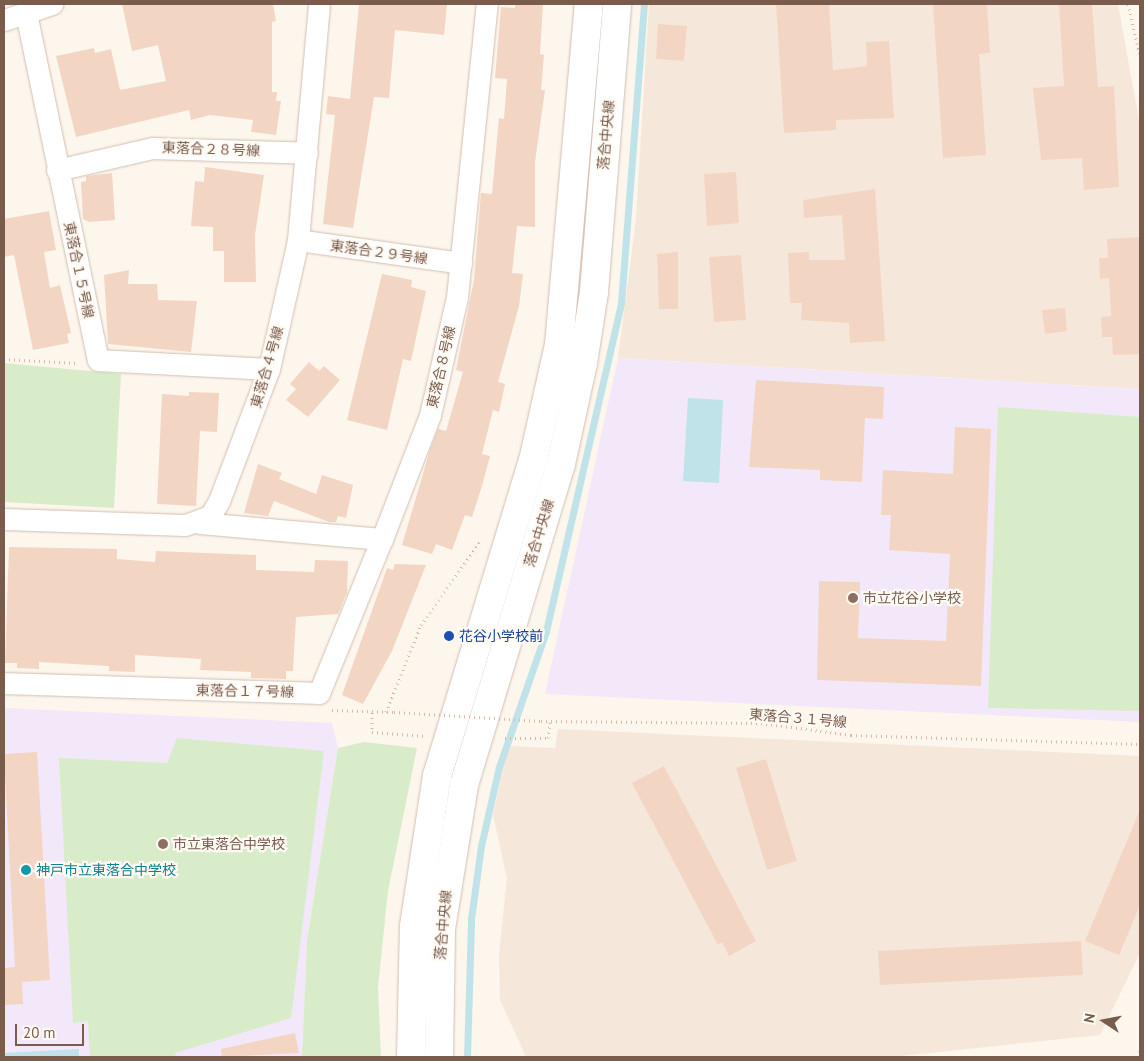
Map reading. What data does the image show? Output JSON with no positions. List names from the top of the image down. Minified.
{"streets":{"street":["落合中央線","東落合２８号線","東落合２９号線","東落合１５号線","東落合４号線","東落合８号線","東落合１７号線"],"path":["東落合３１号線"]},"crossings":[["東落合２８号線","東落合１５号線"],["東落合２８号線","東落合４号線"],["東落合２９号線","東落合４号線"],["東落合２９号線","東落合８号線"],["東落合８号線","東落合１７号線"]],"places":["市立花谷小学校","花谷小学校前","市立東落合中学校","神戸市立東落合中学校"],"scale_bar":"20 m","north":"left"}
